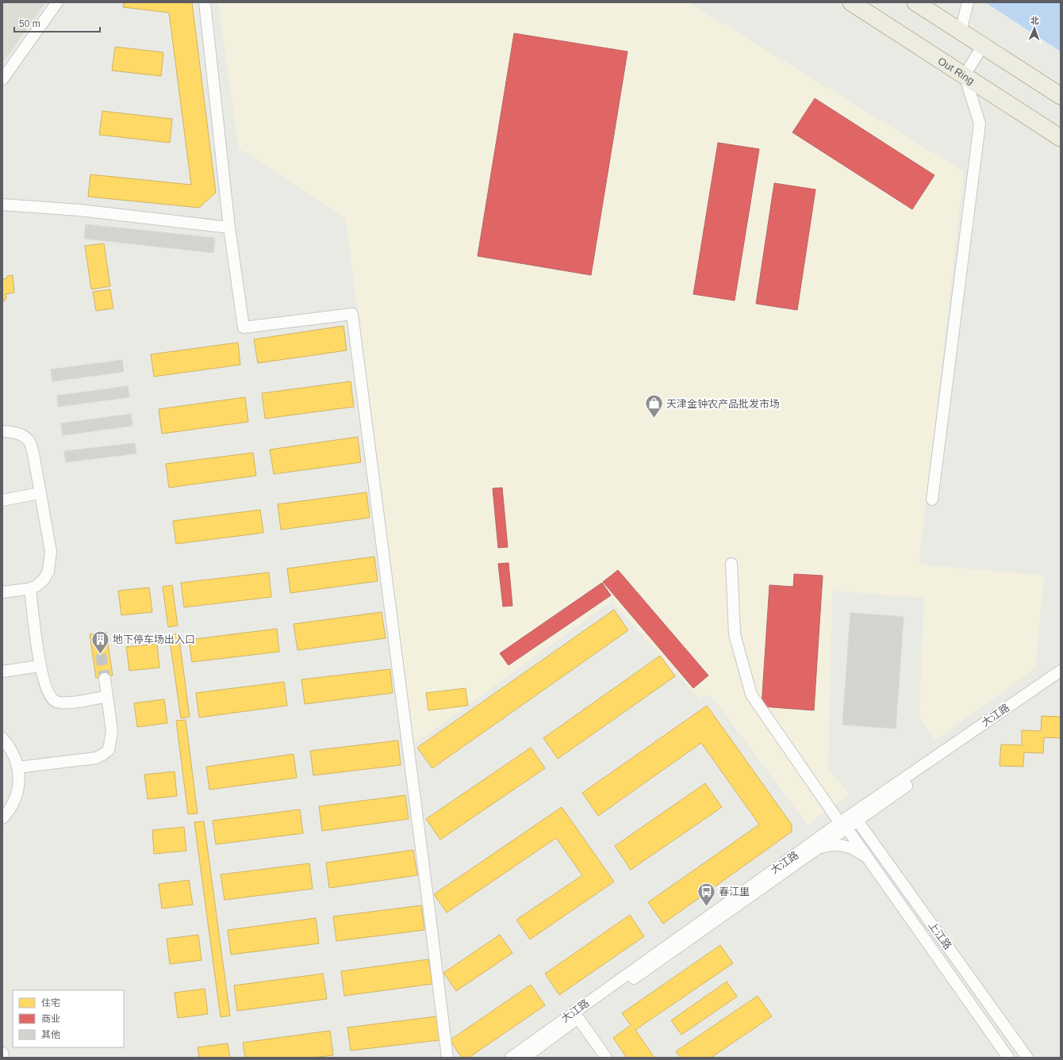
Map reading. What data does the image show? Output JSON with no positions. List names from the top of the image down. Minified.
{"streets":{"highway":["Out Ring"],"street":["大江路","上江路"]},"crossings":[["大江路","上江路"]],"places":{"shop":["天津金钟农产品批发市场"],"building":["地下停车场出入口"],"bus stop":["春江里"]},"legend":["住宅","商业","其他"],"scale_bar":"50 m","north":"top"}
